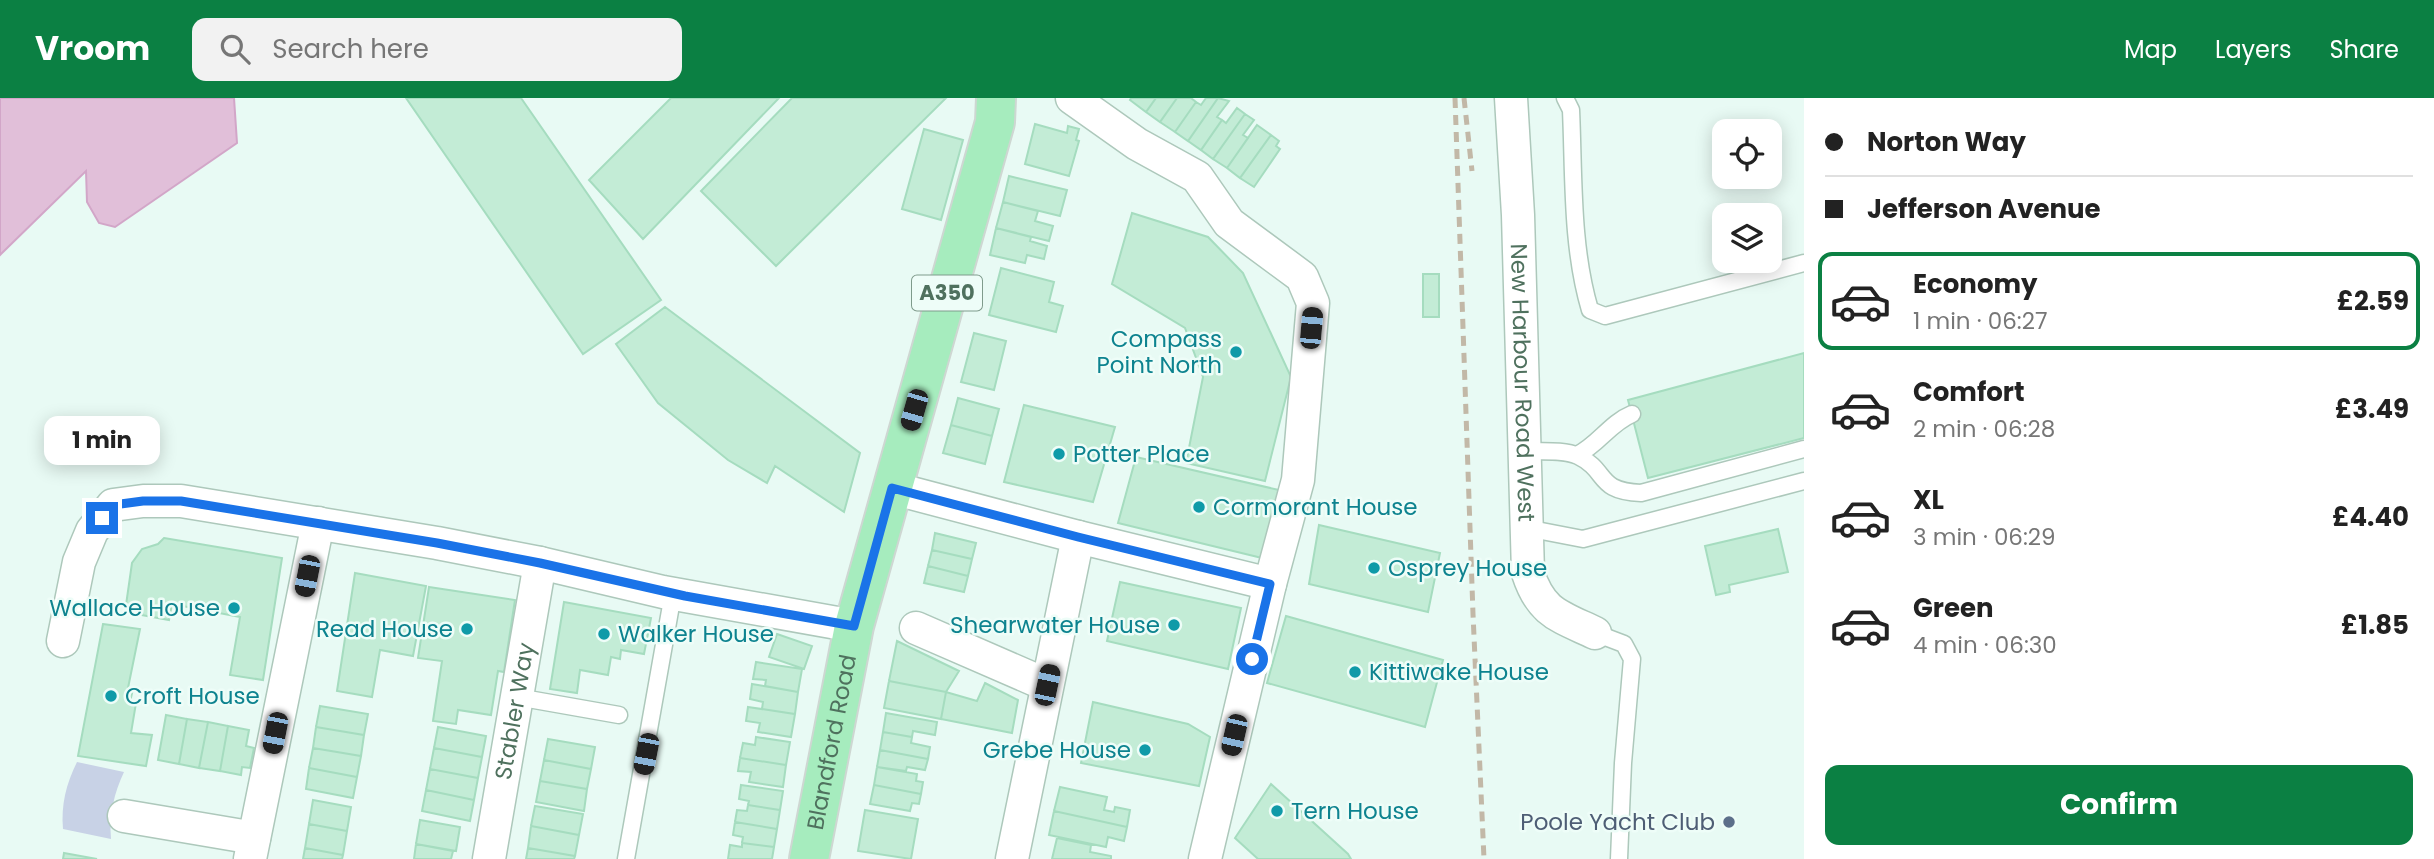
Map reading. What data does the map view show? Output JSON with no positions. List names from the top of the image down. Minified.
{"streets":{"highway":["A350","Blandford Road"],"street":["New Harbour Road West","Stabler Way"]},"places":["Compass Point North","Potter Place","Cormorant House","Osprey House","Wallace House","Shearwater House","Read House","Walker House","Kittiwake House","Croft House","Grebe House","Tern House","Poole Yacht Club"],"page":{"header":"Vroom","search":"Search here","nav":["Map","Layers","Share"],"banner":["Norton Way","Jefferson Avenue"],"list":[{"name":"Economy","note":"1 min · 06:27","value":"£2.59"},{"name":"Comfort","note":"2 min · 06:28","value":"£3.49"},{"name":"XL","note":"3 min · 06:29","value":"£4.40"},{"name":"Green","note":"4 min · 06:30","value":"£1.85"}],"bubble":"1 min","buttons":"Confirm"}}
